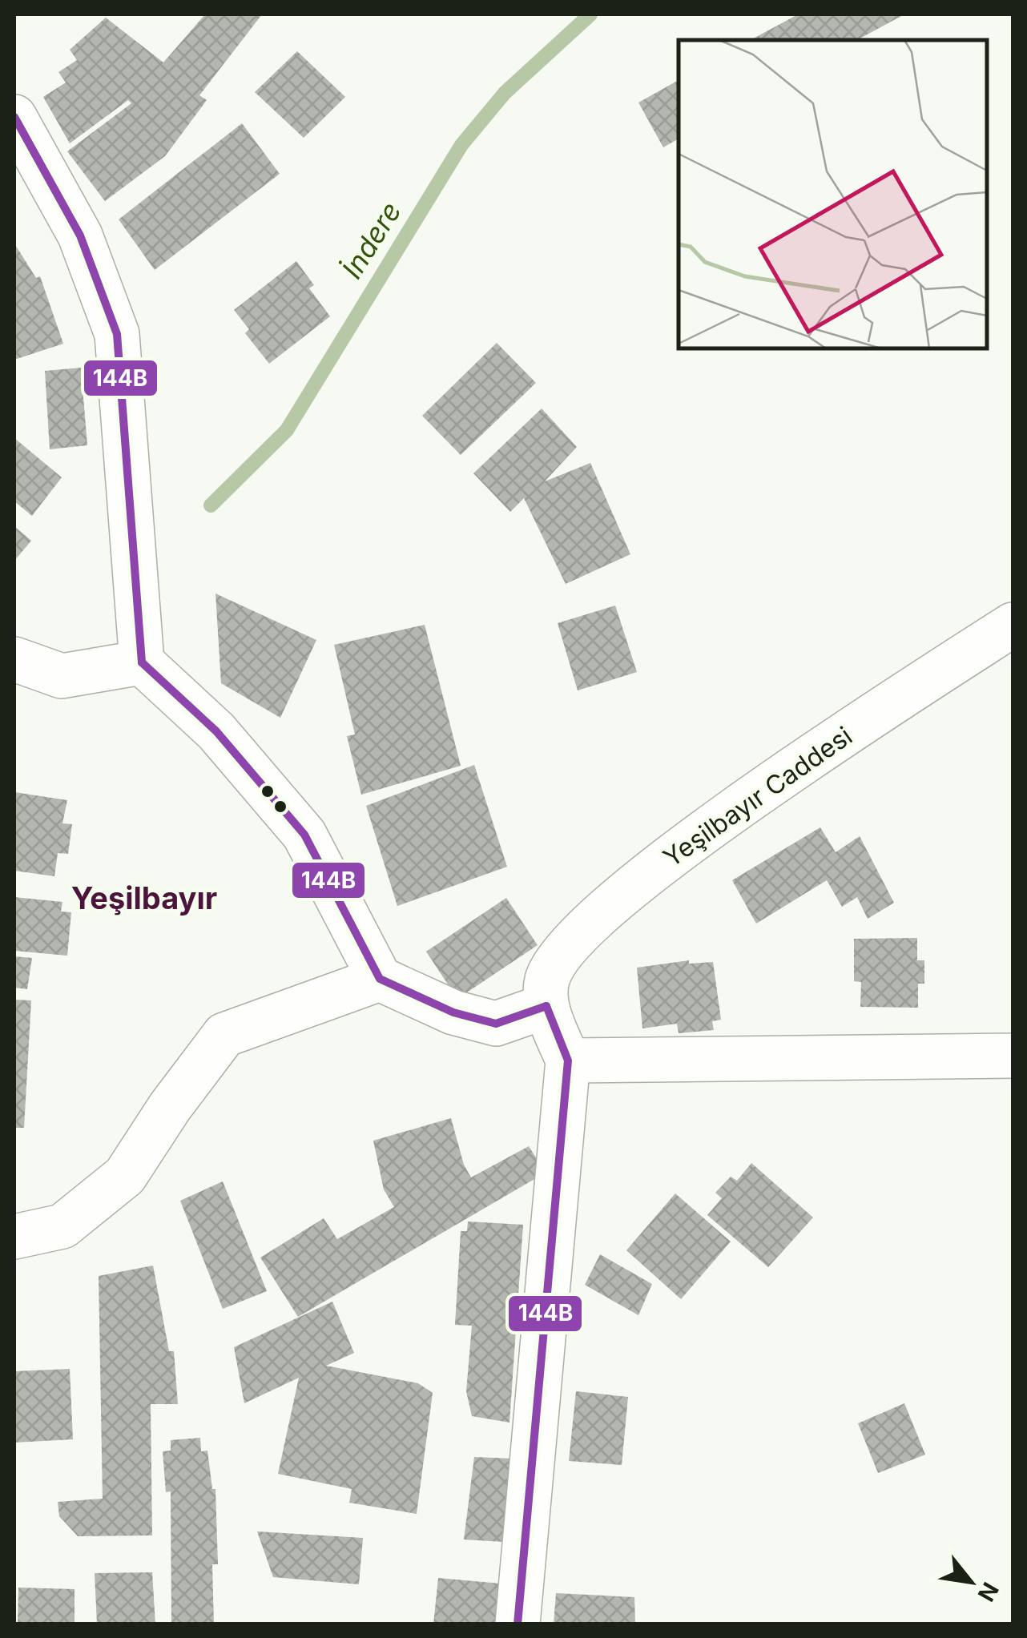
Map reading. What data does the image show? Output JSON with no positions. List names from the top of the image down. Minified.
{"streets":{"street":["Yeşilbayır Caddesi"]},"districts":["Yeşilbayır"],"water":["İndere"],"lines":["transit line 144B"],"north":"bottom right"}
